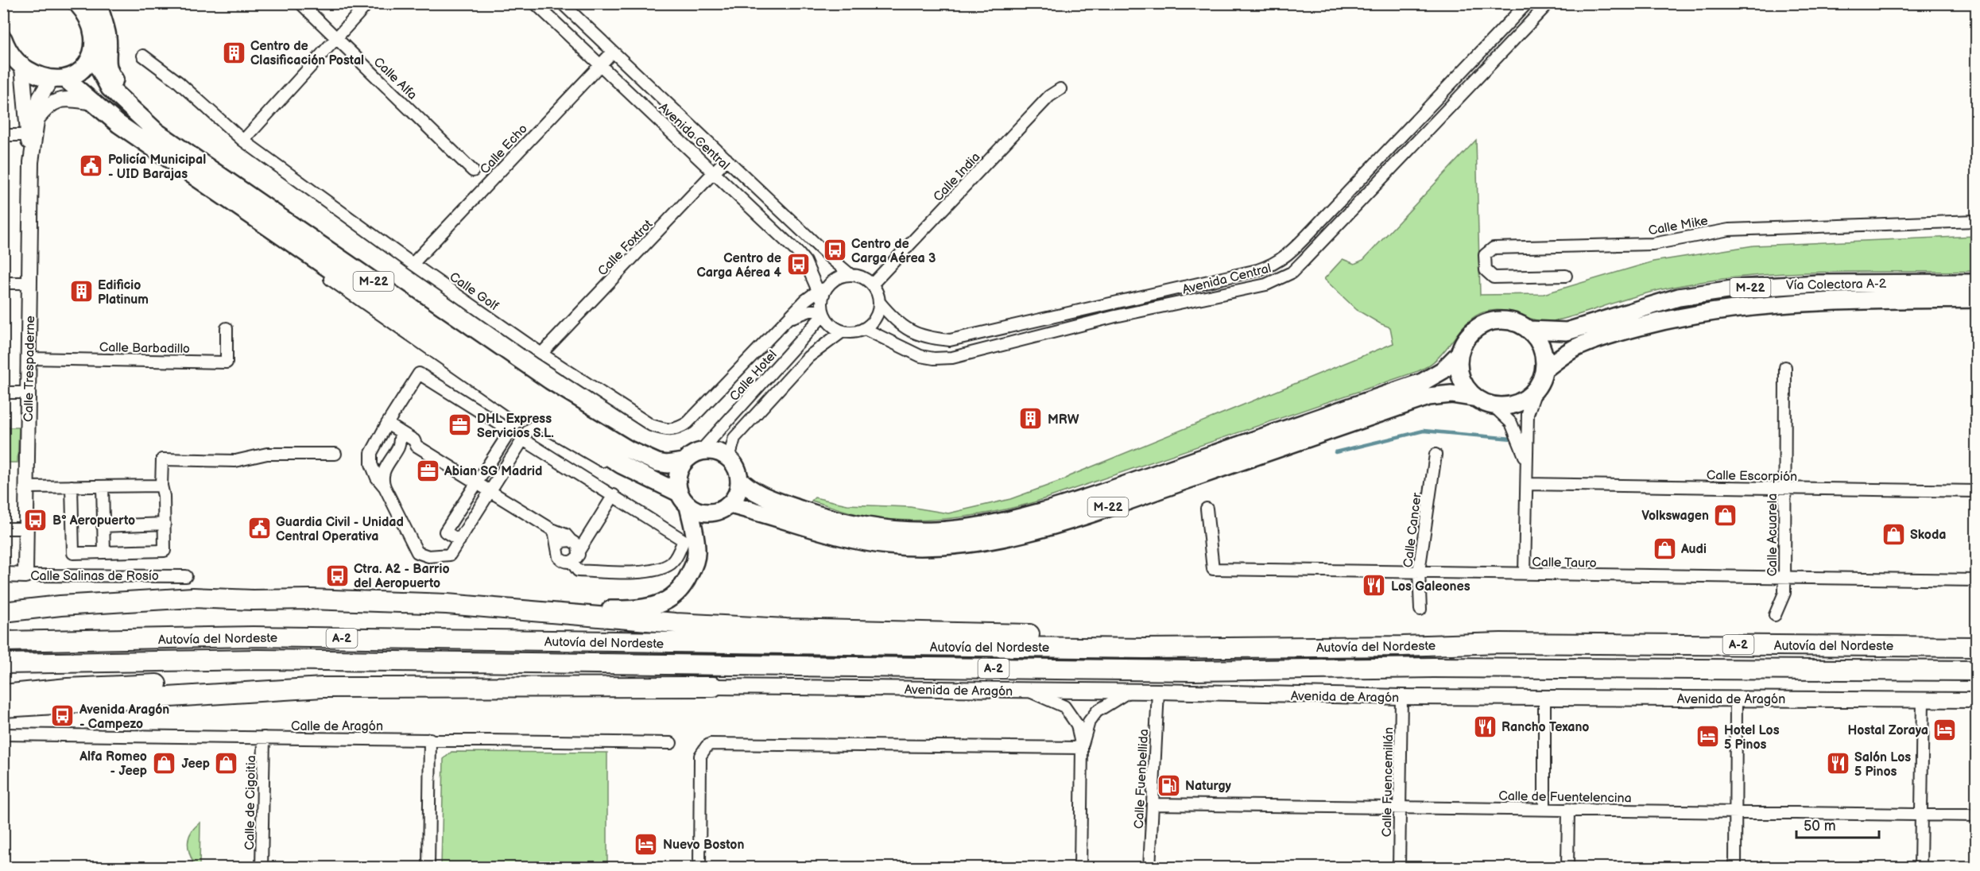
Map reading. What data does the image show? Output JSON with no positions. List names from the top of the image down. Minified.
{"streets":{"highway":["Autovía del Nordeste","A-2"],"main road":["M-22","Vía Colectora A-2"],"street":["Calle Alfa","Avenida Central","Calle Echo","Calle India","Calle Mike","Calle Foxtrot","Calle Golf","Calle Barbadillo","Calle Trespaderne","Calle Hotel","Calle Escorpión","Calle Cancer","Calle Acuarela","Calle Tauro","Calle Salinas de Rosío","Avenida de Aragón","Calle de Aragón","Calle Fuenbellida","Calle Fuencemillán","Calle de Fuentelencina","Calle de Cigoitia"]},"crossings":[["Avenida Central","Calle Echo"],["Avenida Central","Calle India"],["Avenida Central","Calle Foxtrot"],["Avenida Central","Calle Golf"],["Avenida Central","Calle Hotel"],["Calle Echo","Calle Golf"],["Calle India","Calle Golf"],["Calle India","Calle Hotel"],["Calle Foxtrot","Calle Golf"],["M-22","Vía Colectora A-2"],["M-22","Calle Trespaderne"],["M-22","Calle Hotel"],["Calle Golf","Calle Hotel"],["Calle Barbadillo","Calle Trespaderne"],["Calle Trespaderne","Calle Salinas de Rosío"],["Calle Escorpión","Calle Acuarela"],["Calle Cancer","Calle Tauro"],["Calle Acuarela","Calle Tauro"],["Avenida de Aragón","Calle Fuenbellida"],["Avenida de Aragón","Calle Fuencemillán"],["Calle de Aragón","Calle de Cigoitia"],["Calle Fuenbellida","Calle de Fuentelencina"],["Calle Fuencemillán","Calle de Fuentelencina"]],"places":{"building":["Centro de Clasificación Postal","Edificio Platinum","MRW"],"public building":["Policía Municipal - UID Barajas","Guardia Civil - Unidad Central Operativa"],"bus stop":["Centro de Carga Aérea 3","Centro de Carga Aérea 4","Bº Aeropuerto","Ctra. A2 - Barrio del Aeropuerto","Avenida Aragón - Campezo"],"office":["DHL Express Servicios S.L.","Abian SG Madrid"],"shop":["Volkswagen","Skoda","Audi","Alfa Romeo - Jeep","Jeep"],"restaurant":["Los Galeones","Rancho Texano","Salón Los 5 Pinos"],"hotel":["Hostal Zoraya","Hotel Los 5 Pinos","Nuevo Boston"],"fuel station":["Naturgy"]},"scale_bar":"50 m"}
